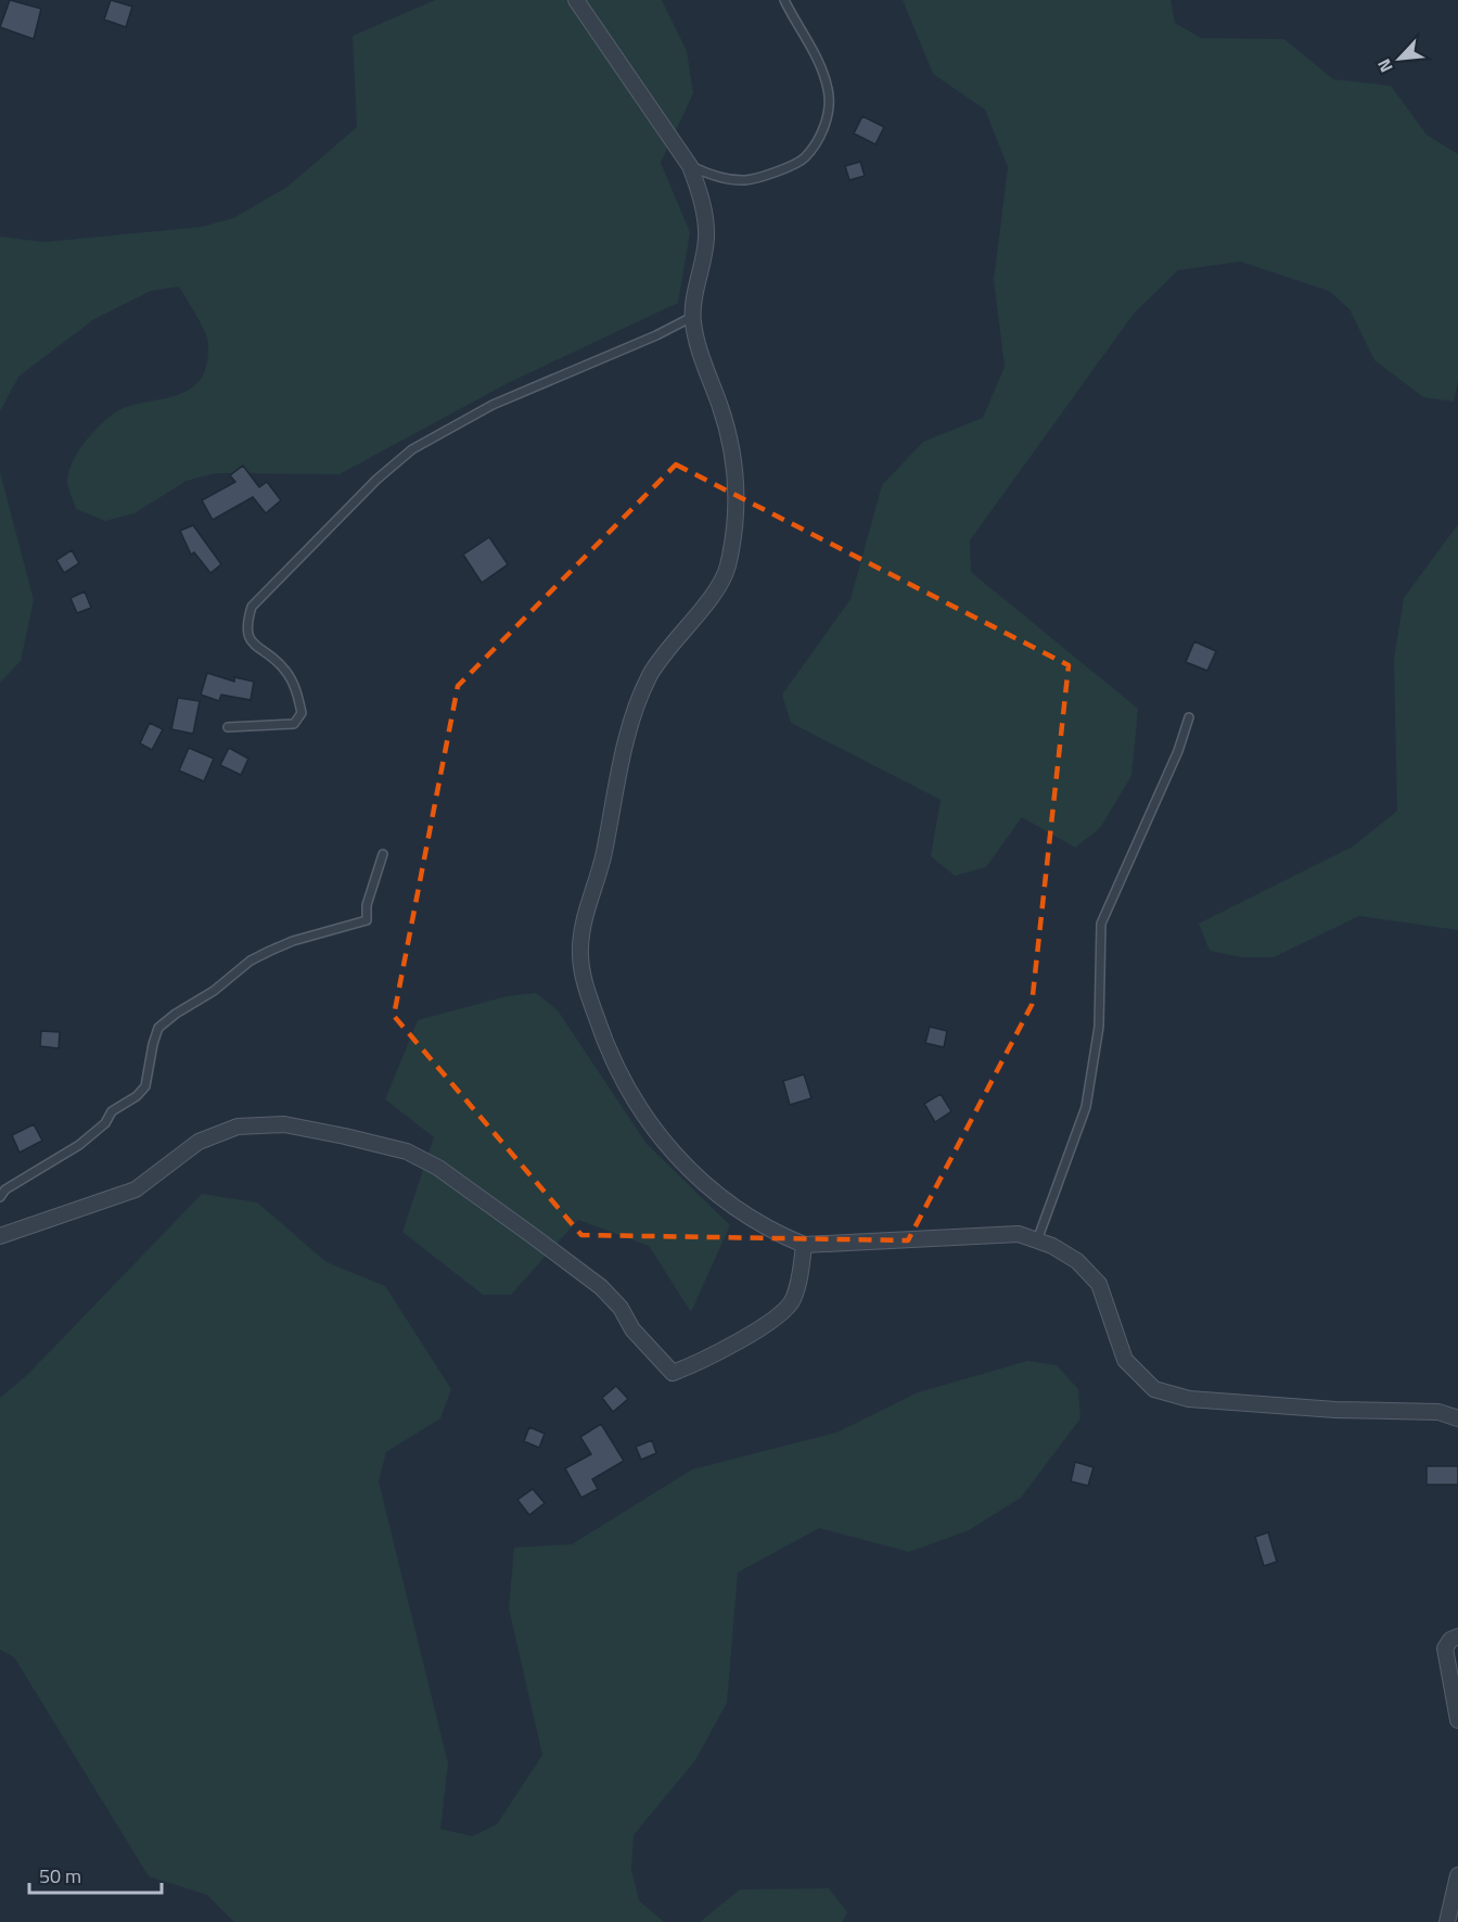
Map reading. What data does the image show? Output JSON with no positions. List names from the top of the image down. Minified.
{"scale_bar":"50 m","north":"bottom left"}
